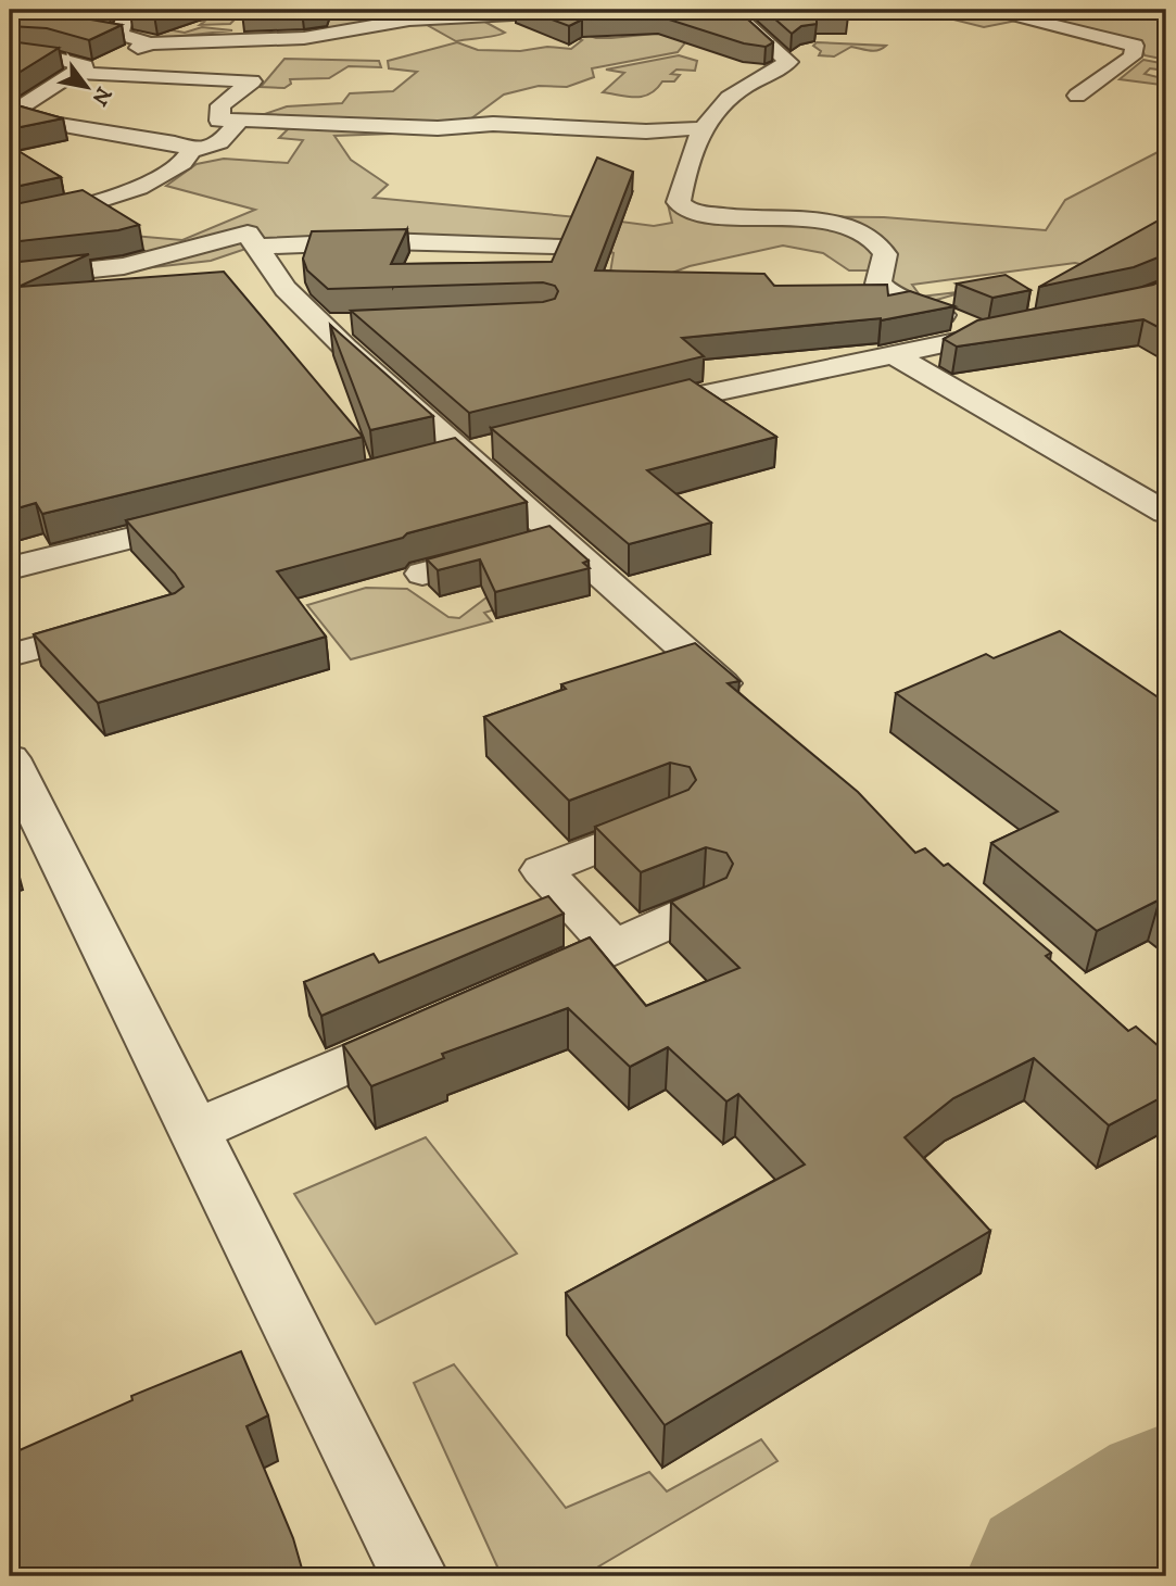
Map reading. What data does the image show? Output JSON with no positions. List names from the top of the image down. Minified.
{"north":"bottom right"}
